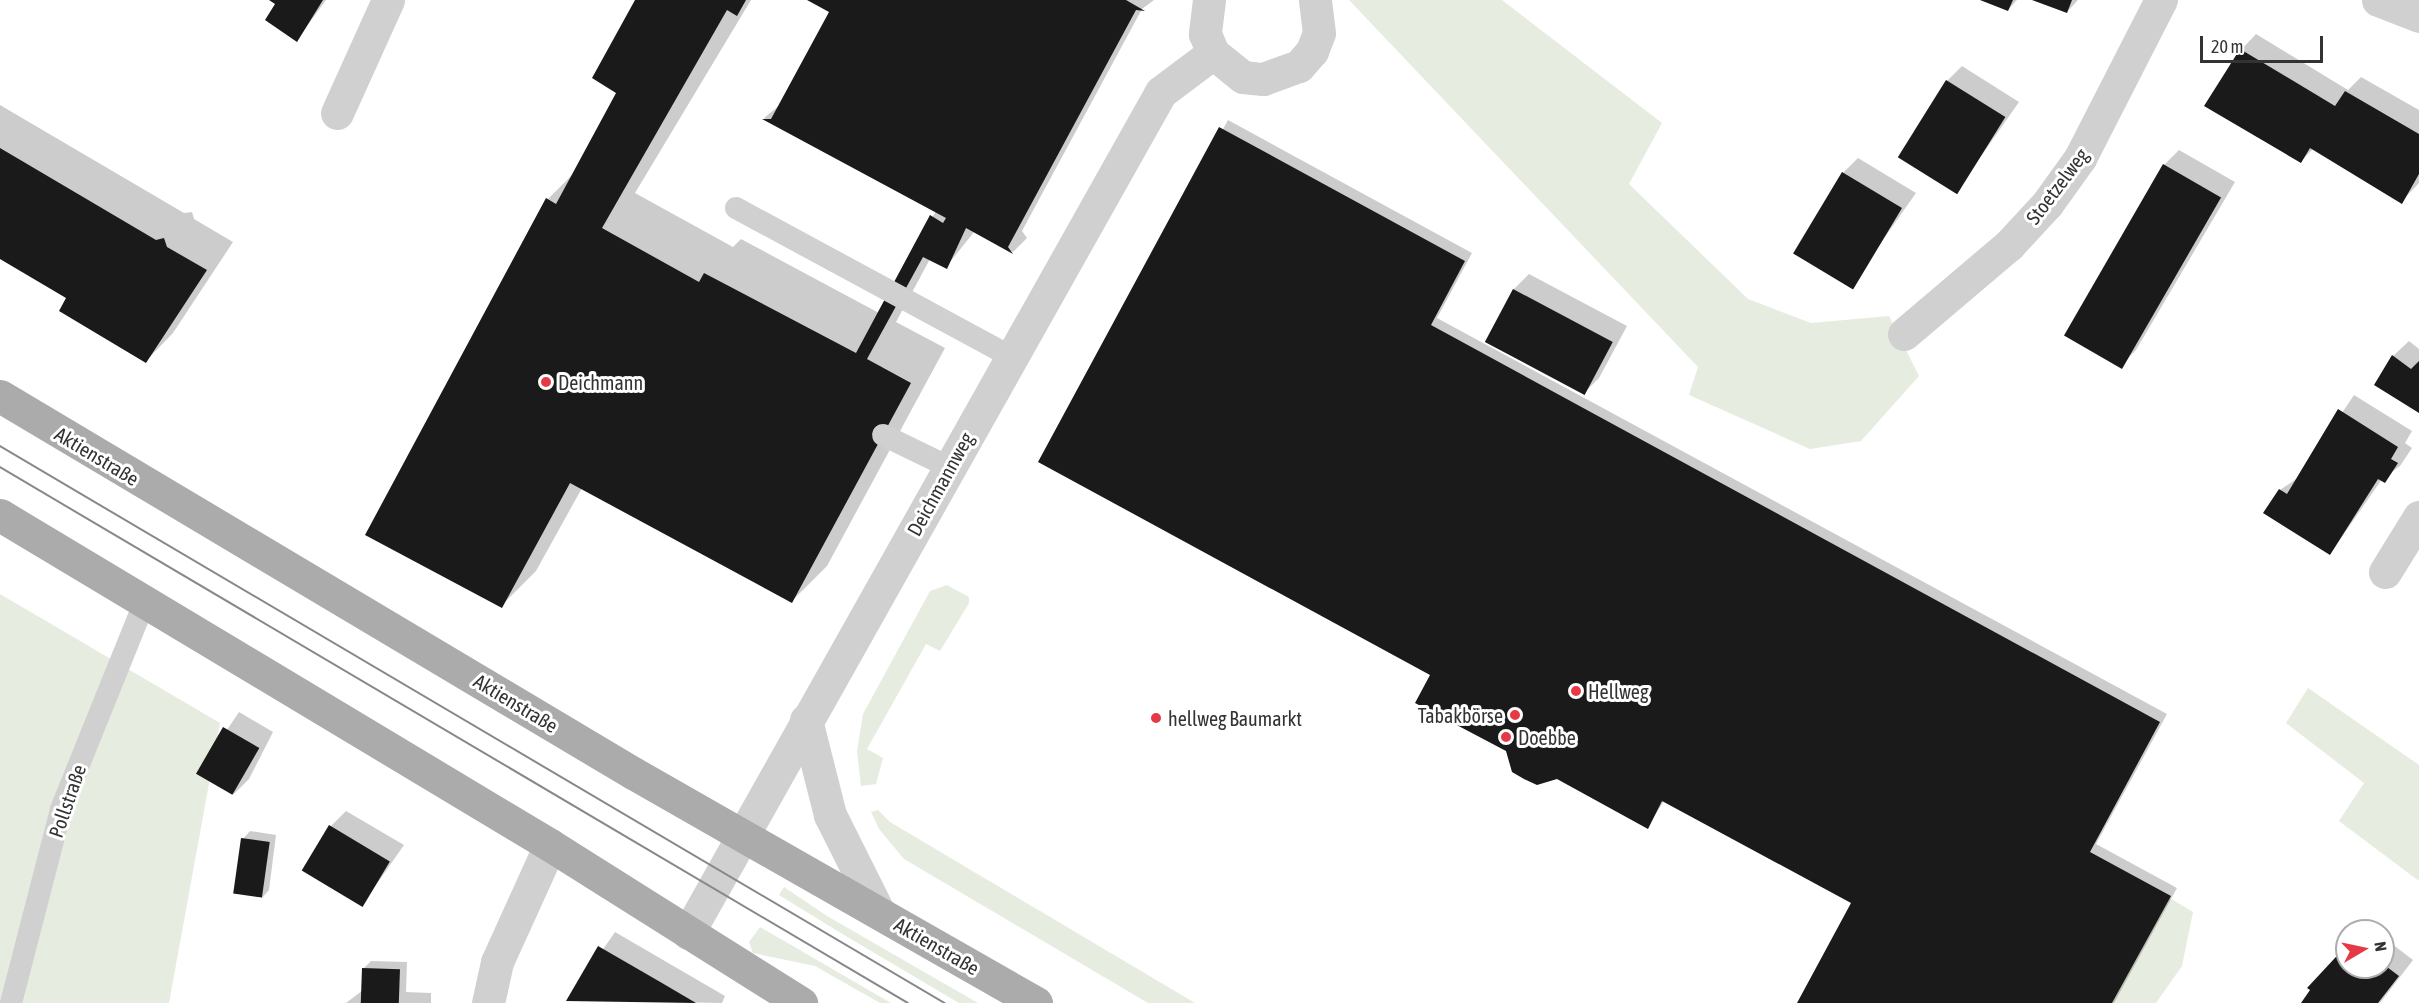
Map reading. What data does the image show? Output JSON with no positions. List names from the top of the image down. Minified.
{"streets":{"main road":["Aktienstraße"],"street":["Stoetzelweg","Deichmannweg"],"lane":["Pollstraße"]},"crossings":[["Aktienstraße","Deichmannweg"]],"places":["Deichmann","Hellweg","Tabakbörse","hellweg Baumarkt","Doebbe"],"scale_bar":"20 m","north":"right"}
